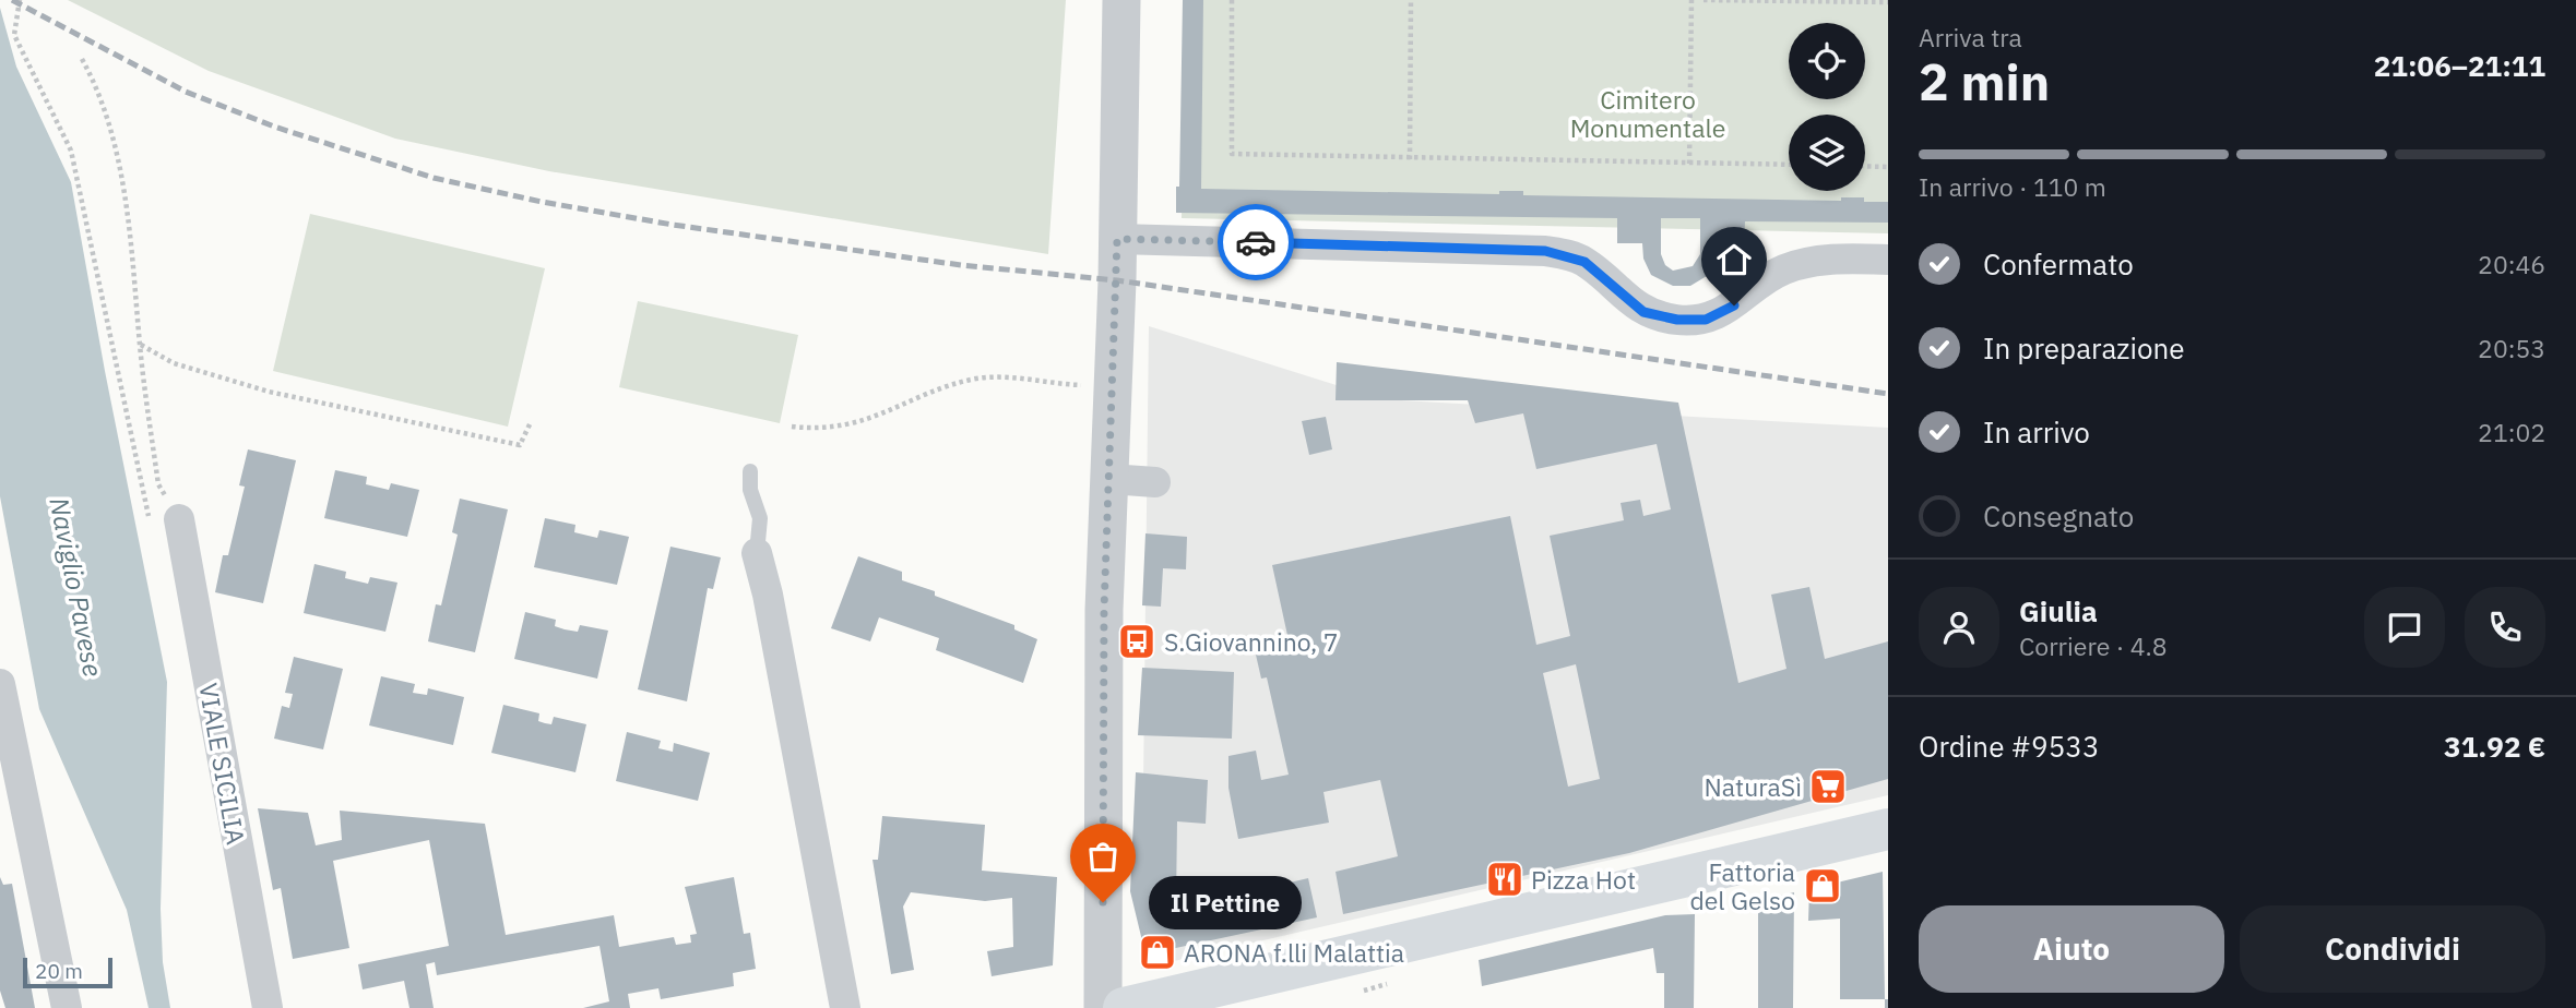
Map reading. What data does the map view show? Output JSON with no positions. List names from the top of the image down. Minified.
{"streets":{"street":["VIALE SICILIA"]},"water":["Naviglio Pavese"],"parks":["Cimitero Monumentale"],"places":{"bus stop":["S.Giovannino, 7"],"supermarket":["NaturaSì"],"restaurant":["Pizza Hot"],"shop":["Fattoria del Gelso","ARONA f.lli Malattia"],"other":["Il Pettine"]},"scale_bar":"20 m","page":{"heading":["2 min","Arriva tra","21:06–21:11"],"panel":["Giulia","Corriere · 4.8","Ordine #9533","31.92 €"],"bar":"In arrivo · 110 m","list":[["Confermato","20:46"],["In preparazione","20:53"],["In arrivo","21:02"],"Consegnato"],"bubble":"Il Pettine","buttons":["Aiuto","Condividi"],"scale":"20 m"}}
